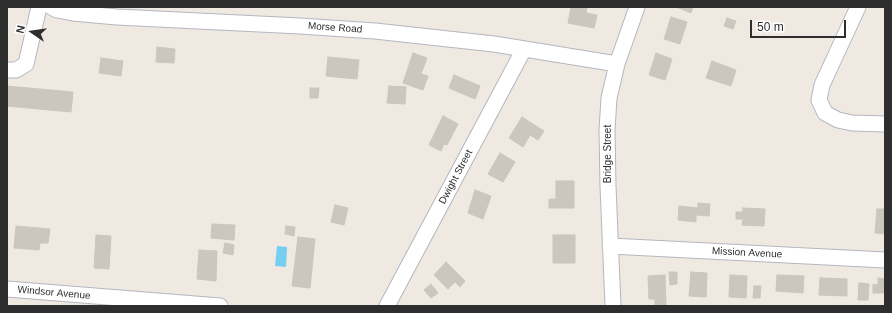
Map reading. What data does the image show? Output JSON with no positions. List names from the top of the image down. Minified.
{"streets":{"street":["Morse Road","Bridge Street","Dwight Street","Mission Avenue","Windsor Avenue"]},"crossings":[["Morse Road","Bridge Street"],["Morse Road","Dwight Street"],["Bridge Street","Mission Avenue"]],"scale_bar":"50 m","north":"left"}
